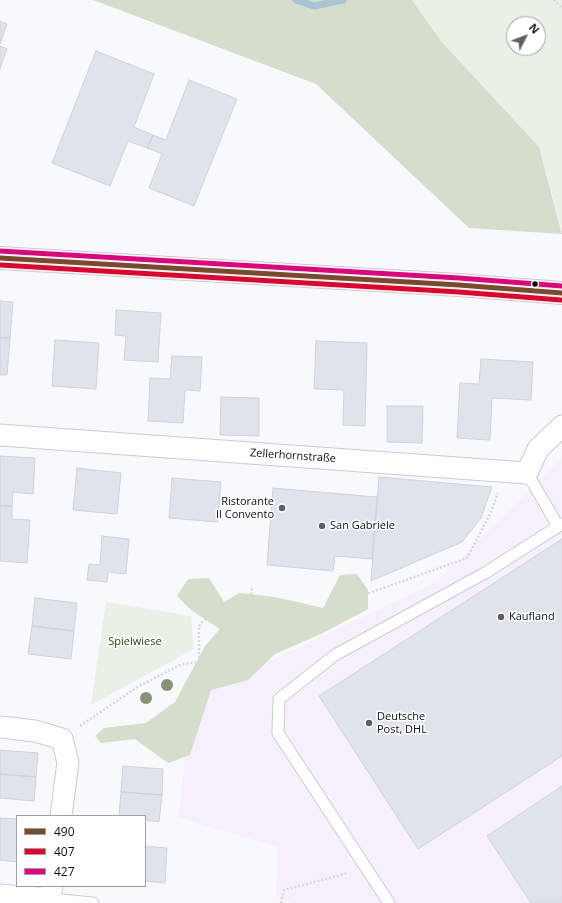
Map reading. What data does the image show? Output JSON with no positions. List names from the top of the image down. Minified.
{"streets":{"street":["Zellerhornstraße"]},"parks":["Spielwiese"],"places":["Ristorante Il Convento","San Gabriele","Kaufland","Deutsche Post, DHL"],"lines":["transit line 427","transit line 490","transit line 407"],"legend":["490","407","427"],"north":"top right"}
